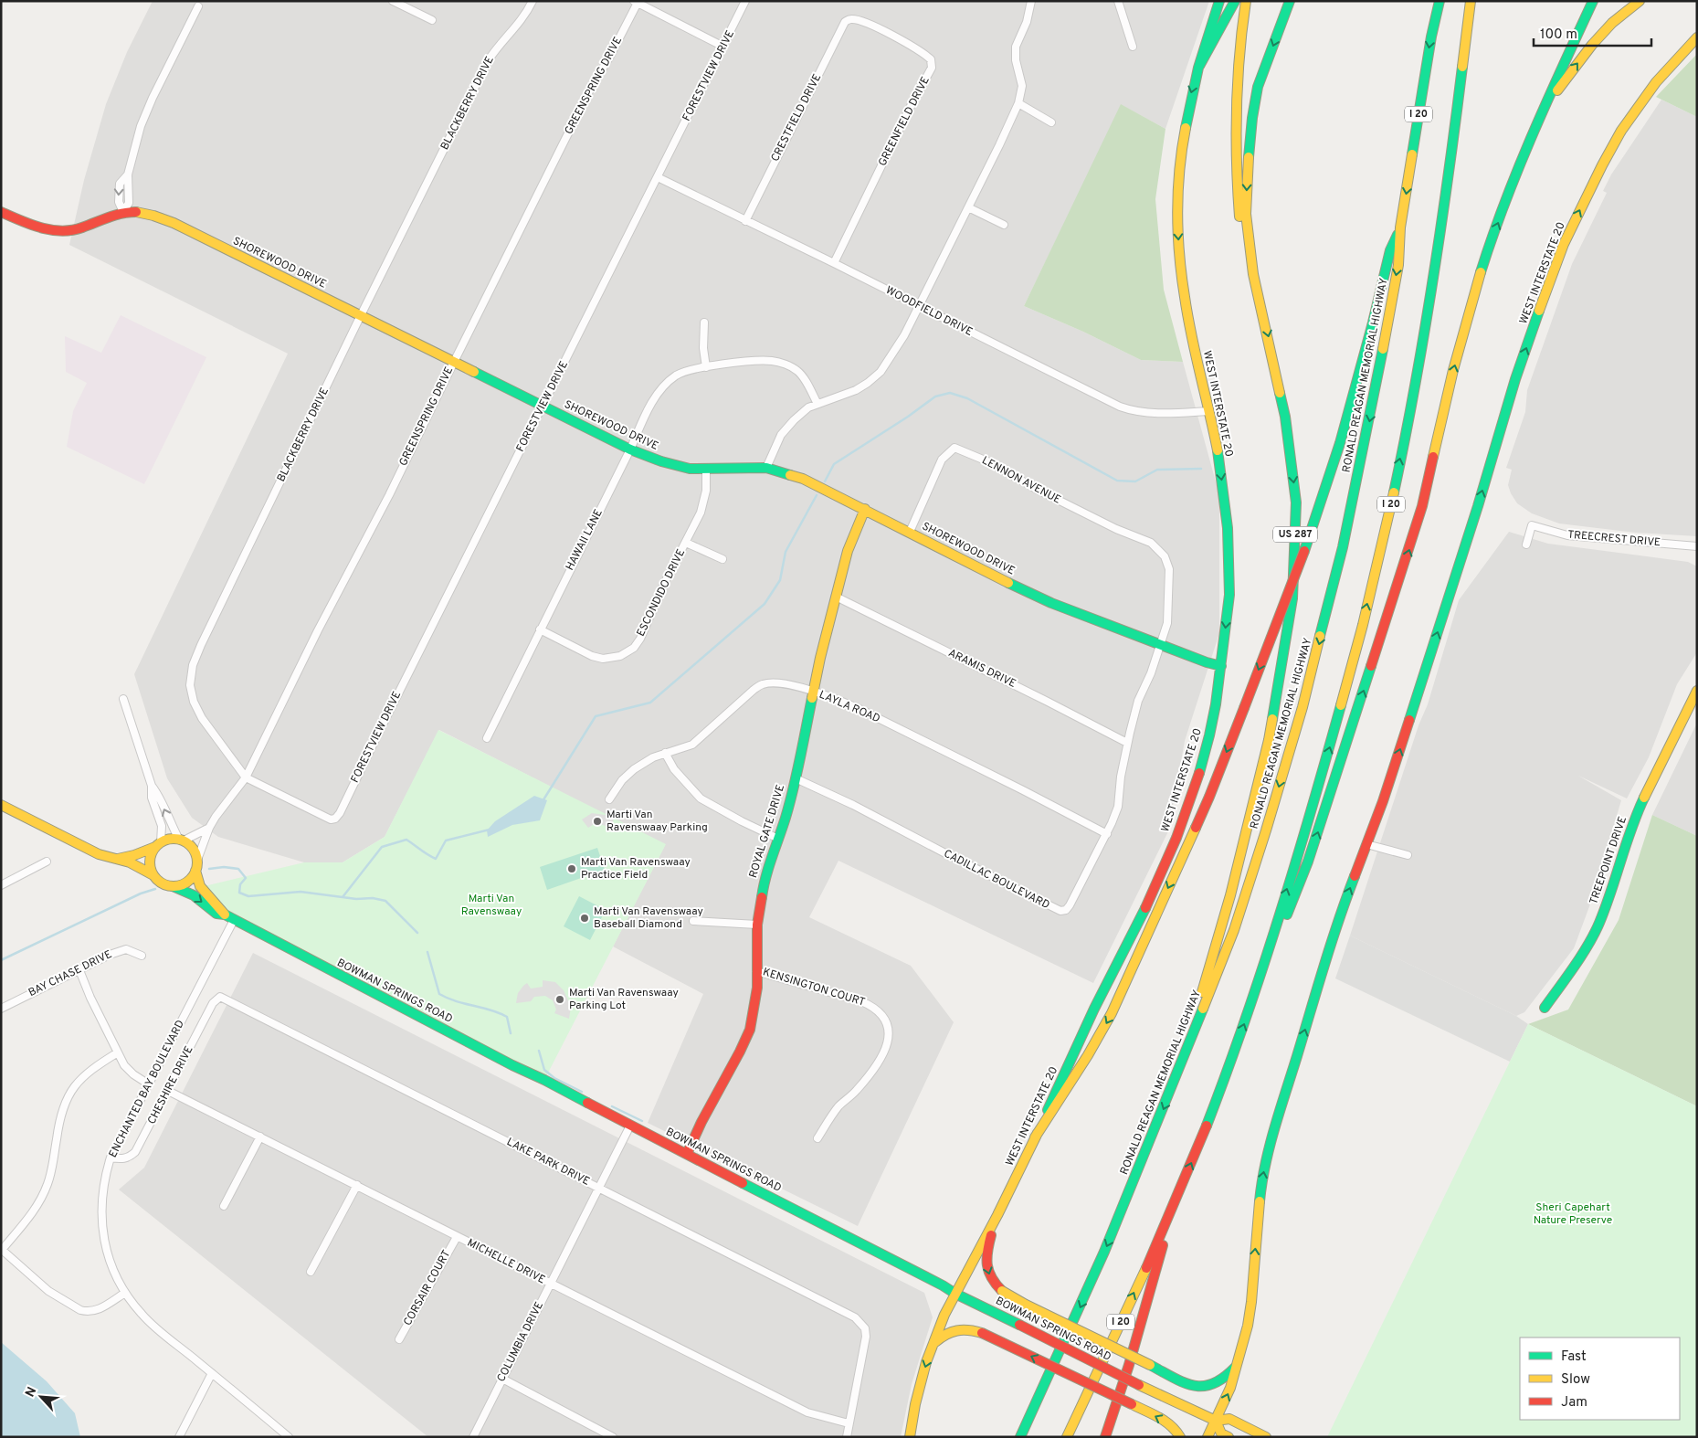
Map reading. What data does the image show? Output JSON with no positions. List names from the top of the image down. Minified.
{"streets":{"main road":["I 20","SHOREWOOD DRIVE","WEST INTERSTATE 20","RONALD REAGAN MEMORIAL HIGHWAY","US 287","ROYAL GATE DRIVE","TREEPOINT DRIVE","BOWMAN SPRINGS ROAD"],"street":["FORESTVIEW DRIVE","GREENSPRING DRIVE","BLACKBERRY DRIVE","CRESTFIELD DRIVE","GREENFIELD DRIVE","WOODFIELD DRIVE","LENNON AVENUE","TREECREST DRIVE","HAWAII LANE","ESCONDIDO DRIVE","ARAMIS DRIVE","LAYLA ROAD","CADILLAC BOULEVARD","BAY CHASE DRIVE","KENSINGTON COURT","CHESHIRE DRIVE","ENCHANTED BAY BOULEVARD","LAKE PARK DRIVE","MICHELLE DRIVE","CORSAIR COURT","COLUMBIA DRIVE"]},"crossings":[["FORESTVIEW DRIVE","BLACKBERRY DRIVE"],["FORESTVIEW DRIVE","SHOREWOOD DRIVE"],["FORESTVIEW DRIVE","WOODFIELD DRIVE"],["GREENSPRING DRIVE","BLACKBERRY DRIVE"],["GREENSPRING DRIVE","SHOREWOOD DRIVE"],["GREENSPRING DRIVE","BOWMAN SPRINGS ROAD"],["BLACKBERRY DRIVE","SHOREWOOD DRIVE"],["CRESTFIELD DRIVE","GREENFIELD DRIVE"],["CRESTFIELD DRIVE","WOODFIELD DRIVE"],["GREENFIELD DRIVE","WOODFIELD DRIVE"],["SHOREWOOD DRIVE","WEST INTERSTATE 20"],["SHOREWOOD DRIVE","LENNON AVENUE"],["SHOREWOOD DRIVE","HAWAII LANE"],["SHOREWOOD DRIVE","ESCONDIDO DRIVE"],["SHOREWOOD DRIVE","ROYAL GATE DRIVE"],["SHOREWOOD DRIVE","CADILLAC BOULEVARD"],["WEST INTERSTATE 20","WOODFIELD DRIVE"],["WEST INTERSTATE 20","BOWMAN SPRINGS ROAD"],["RONALD REAGAN MEMORIAL HIGHWAY","US 287"],["LENNON AVENUE","CADILLAC BOULEVARD"],["HAWAII LANE","ESCONDIDO DRIVE"],["ARAMIS DRIVE","ROYAL GATE DRIVE"],["ARAMIS DRIVE","CADILLAC BOULEVARD"],["LAYLA ROAD","ROYAL GATE DRIVE"],["LAYLA ROAD","CADILLAC BOULEVARD"],["ROYAL GATE DRIVE","CADILLAC BOULEVARD"],["ROYAL GATE DRIVE","KENSINGTON COURT"],["ROYAL GATE DRIVE","BOWMAN SPRINGS ROAD"],["BOWMAN SPRINGS ROAD","ENCHANTED BAY BOULEVARD"],["BOWMAN SPRINGS ROAD","COLUMBIA DRIVE"],["CHESHIRE DRIVE","ENCHANTED BAY BOULEVARD"],["CHESHIRE DRIVE","LAKE PARK DRIVE"],["CHESHIRE DRIVE","MICHELLE DRIVE"],["LAKE PARK DRIVE","MICHELLE DRIVE"],["LAKE PARK DRIVE","COLUMBIA DRIVE"],["MICHELLE DRIVE","CORSAIR COURT"],["MICHELLE DRIVE","COLUMBIA DRIVE"]],"parks":["Marti Van Ravenswaay","Sheri Capehart Nature Preserve"],"places":["Marti Van Ravenswaay Parking","Marti Van Ravenswaay Practice Field","Marti Van Ravenswaay Baseball Diamond","Marti Van Ravenswaay Parking Lot"],"legend":["Fast","Slow","Jam"],"scale_bar":"100 m","north":"top left"}
